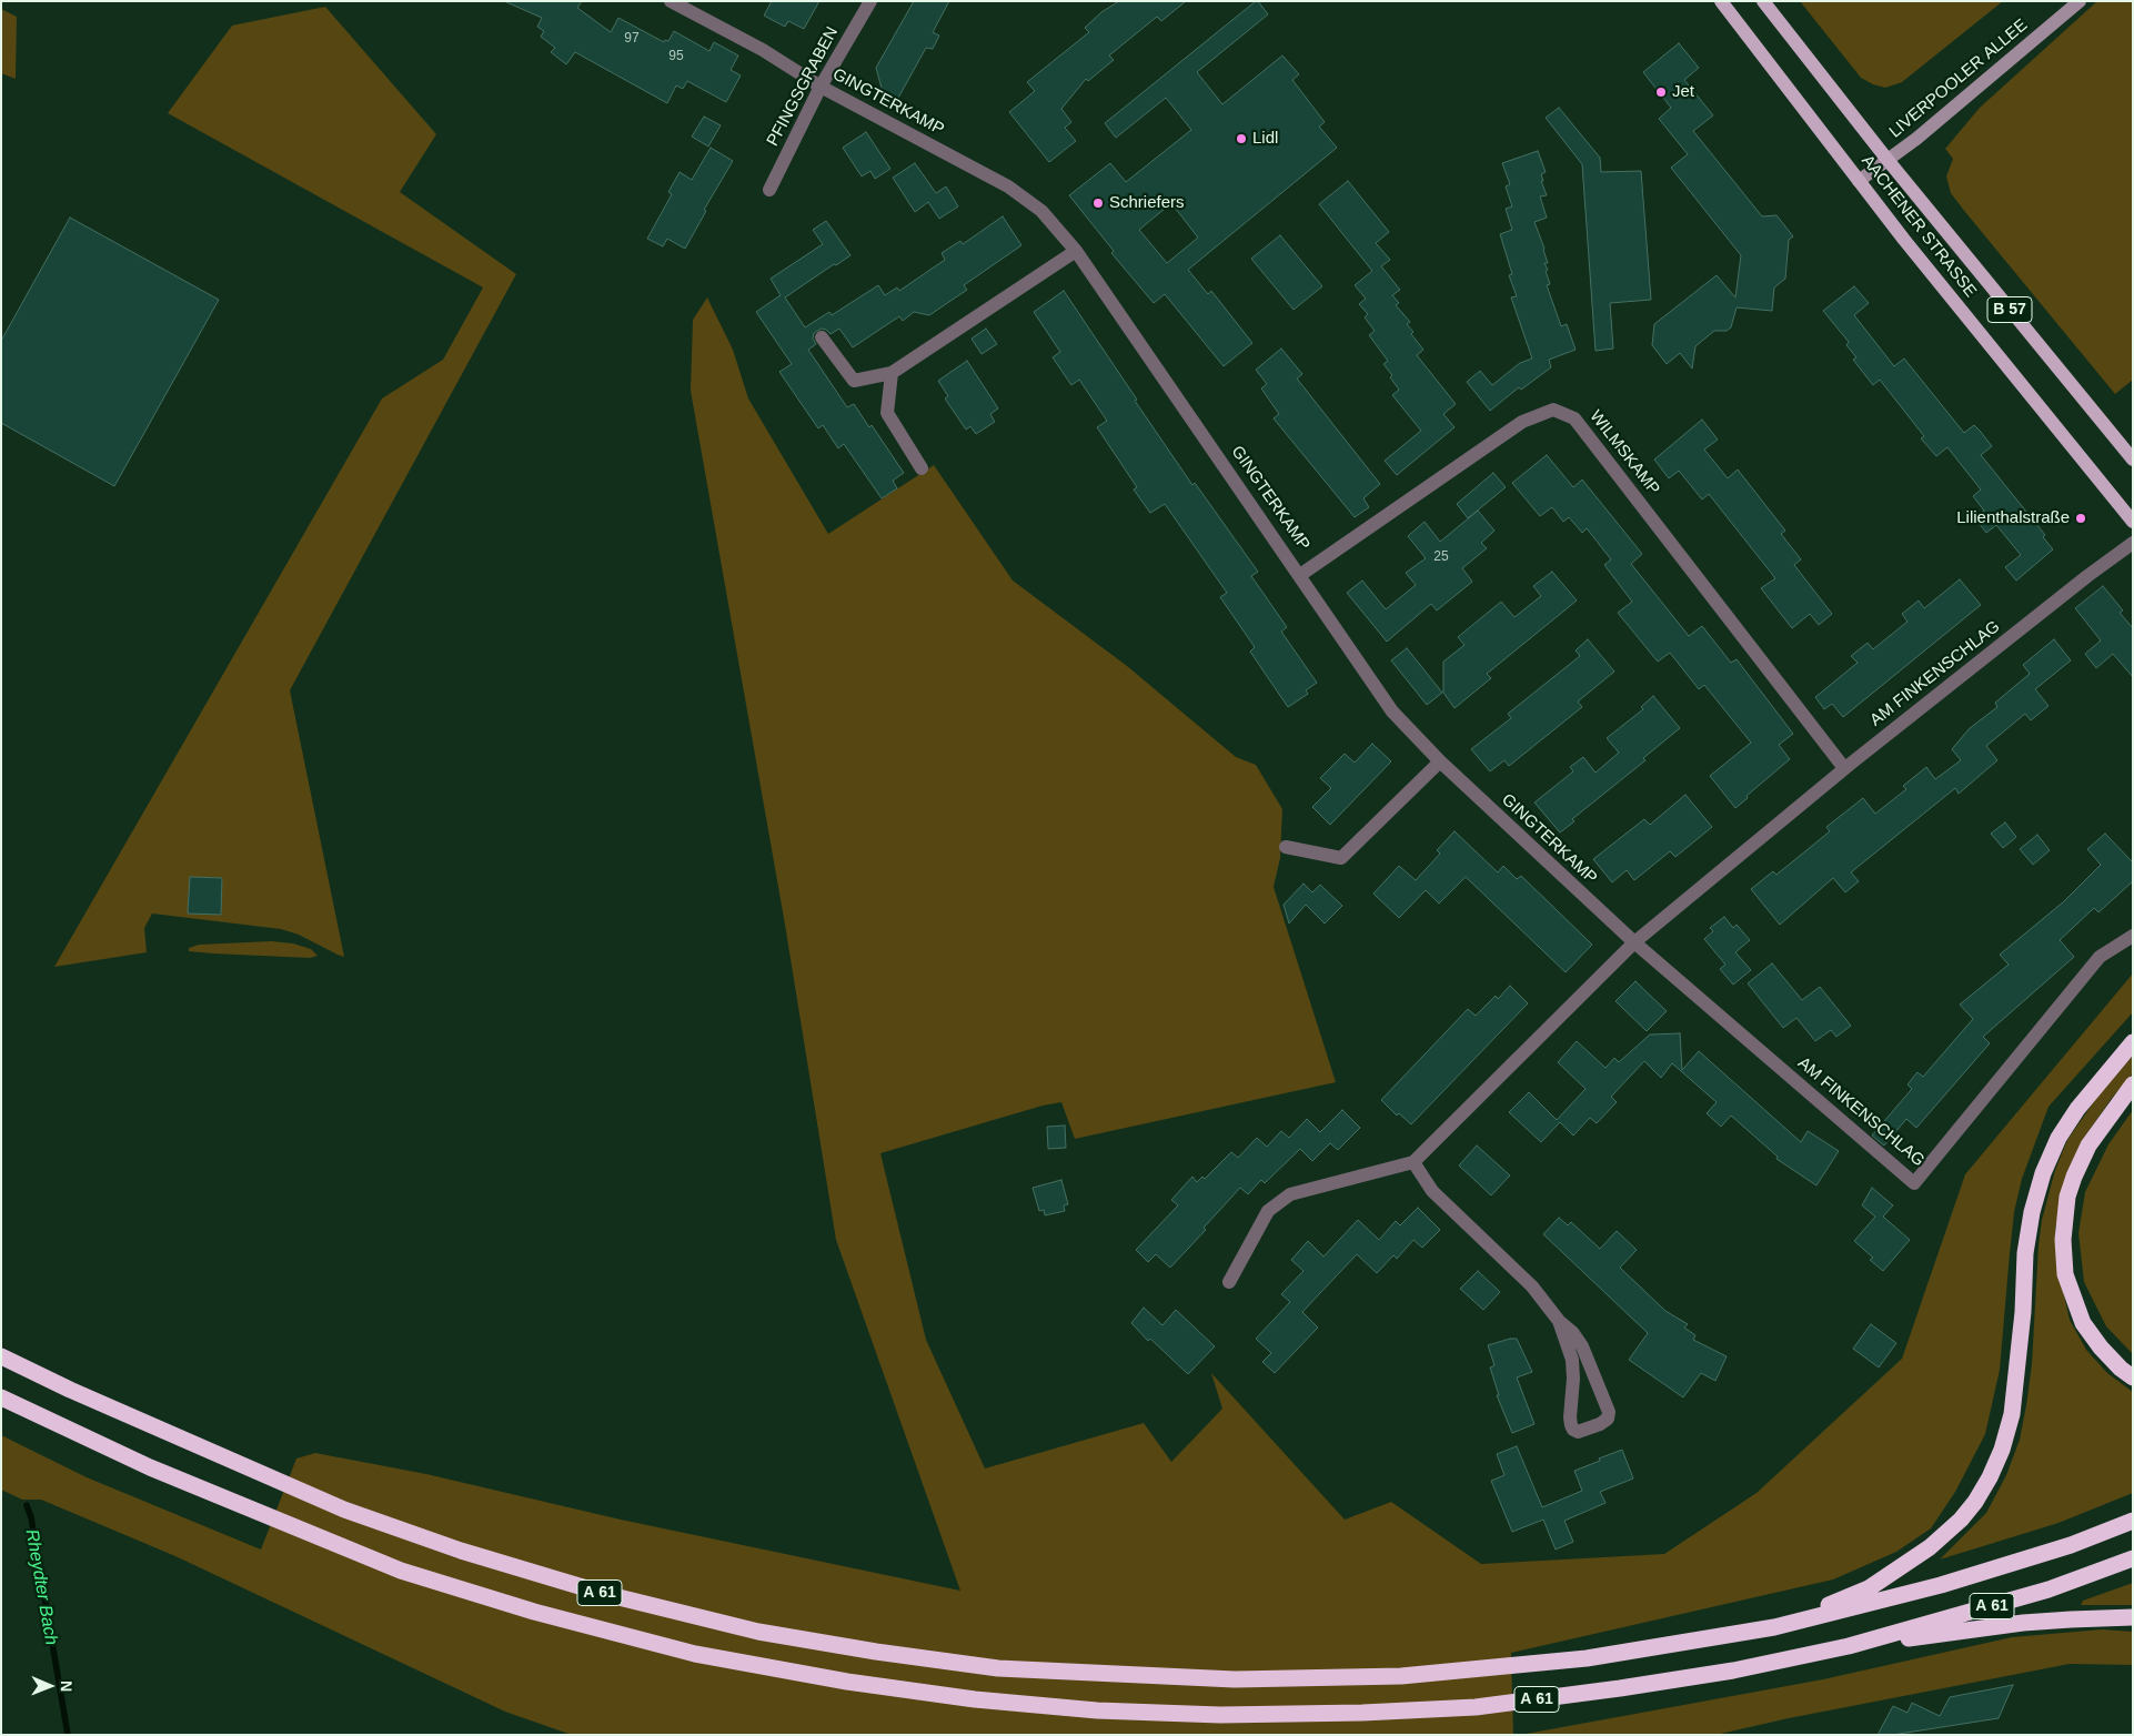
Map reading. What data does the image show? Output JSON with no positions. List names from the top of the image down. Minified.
{"streets":{"highway":["A 61"],"main road":["AACHENER STRASSE","B 57"],"street":["LIVERPOOLER ALLEE","PFINGSGRABEN","GINGTERKAMP","WILMSKAMP","AM FINKENSCHLAG"]},"crossings":[["LIVERPOOLER ALLEE","AACHENER STRASSE"],["PFINGSGRABEN","GINGTERKAMP"],["GINGTERKAMP","WILMSKAMP"],["GINGTERKAMP","AM FINKENSCHLAG"],["WILMSKAMP","AM FINKENSCHLAG"]],"water":["Rheydter Bach"],"places":["Jet","Lidl","Schriefers","Lilienthalstraße"],"house_numbers":["97","95","25"],"north":"right"}
